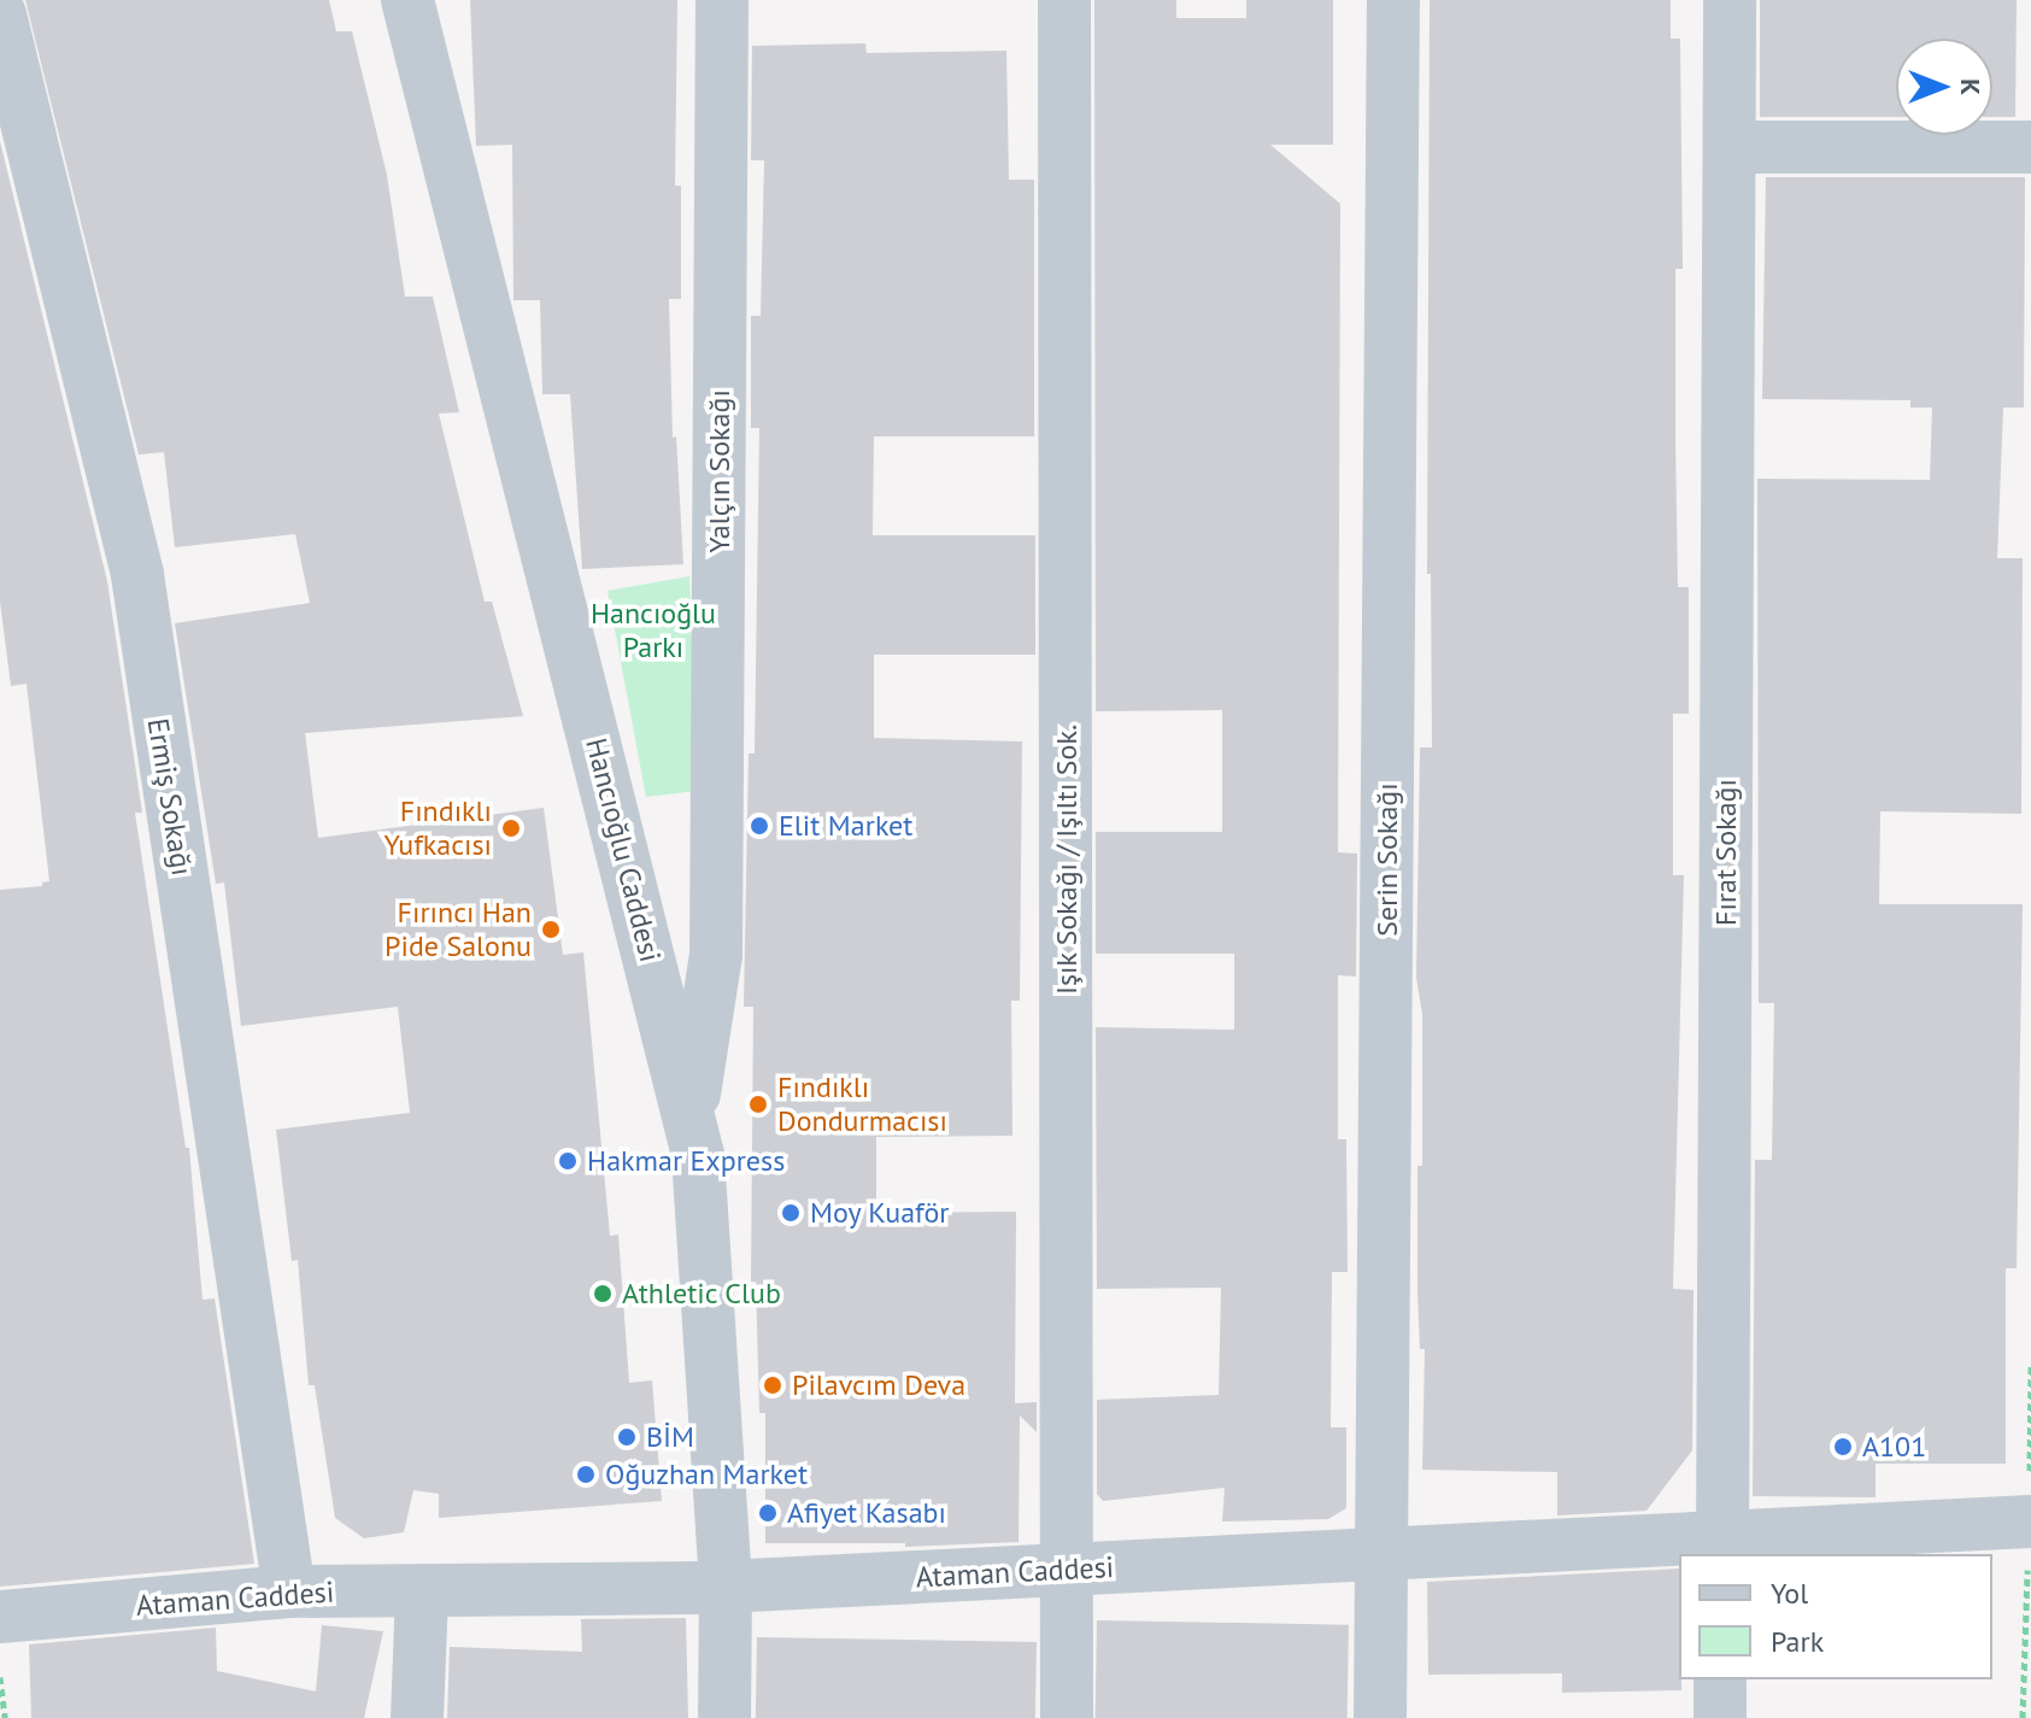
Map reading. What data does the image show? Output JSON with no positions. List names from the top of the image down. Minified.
{"streets":{"street":["Yalçın Sokağı","Ermiş Sokağı","Hancıoğlu Caddesi","Fırat Sokağı","Işık Sokağı / Işıltı Sok.","Serin Sokağı","Ataman Caddesi"]},"crossings":[["Yalçın Sokağı","Hancıoğlu Caddesi"],["Ermiş Sokağı","Ataman Caddesi"],["Hancıoğlu Caddesi","Ataman Caddesi"],["Fırat Sokağı","Ataman Caddesi"],["Işık Sokağı / Işıltı Sok.","Ataman Caddesi"],["Serin Sokağı","Ataman Caddesi"]],"parks":["Hancıoğlu Parkı"],"places":["Elit Market","Fındıklı Yufkacısı","Fırıncı Han Pide Salonu","Fındıklı Dondurmacısı","Hakmar Express","Moy Kuaför","Athletic Club","Pilavcım Deva","BİM","A101","Oğuzhan Market","Afiyet Kasabı"],"legend":["Yol","Park"],"north":"right"}
